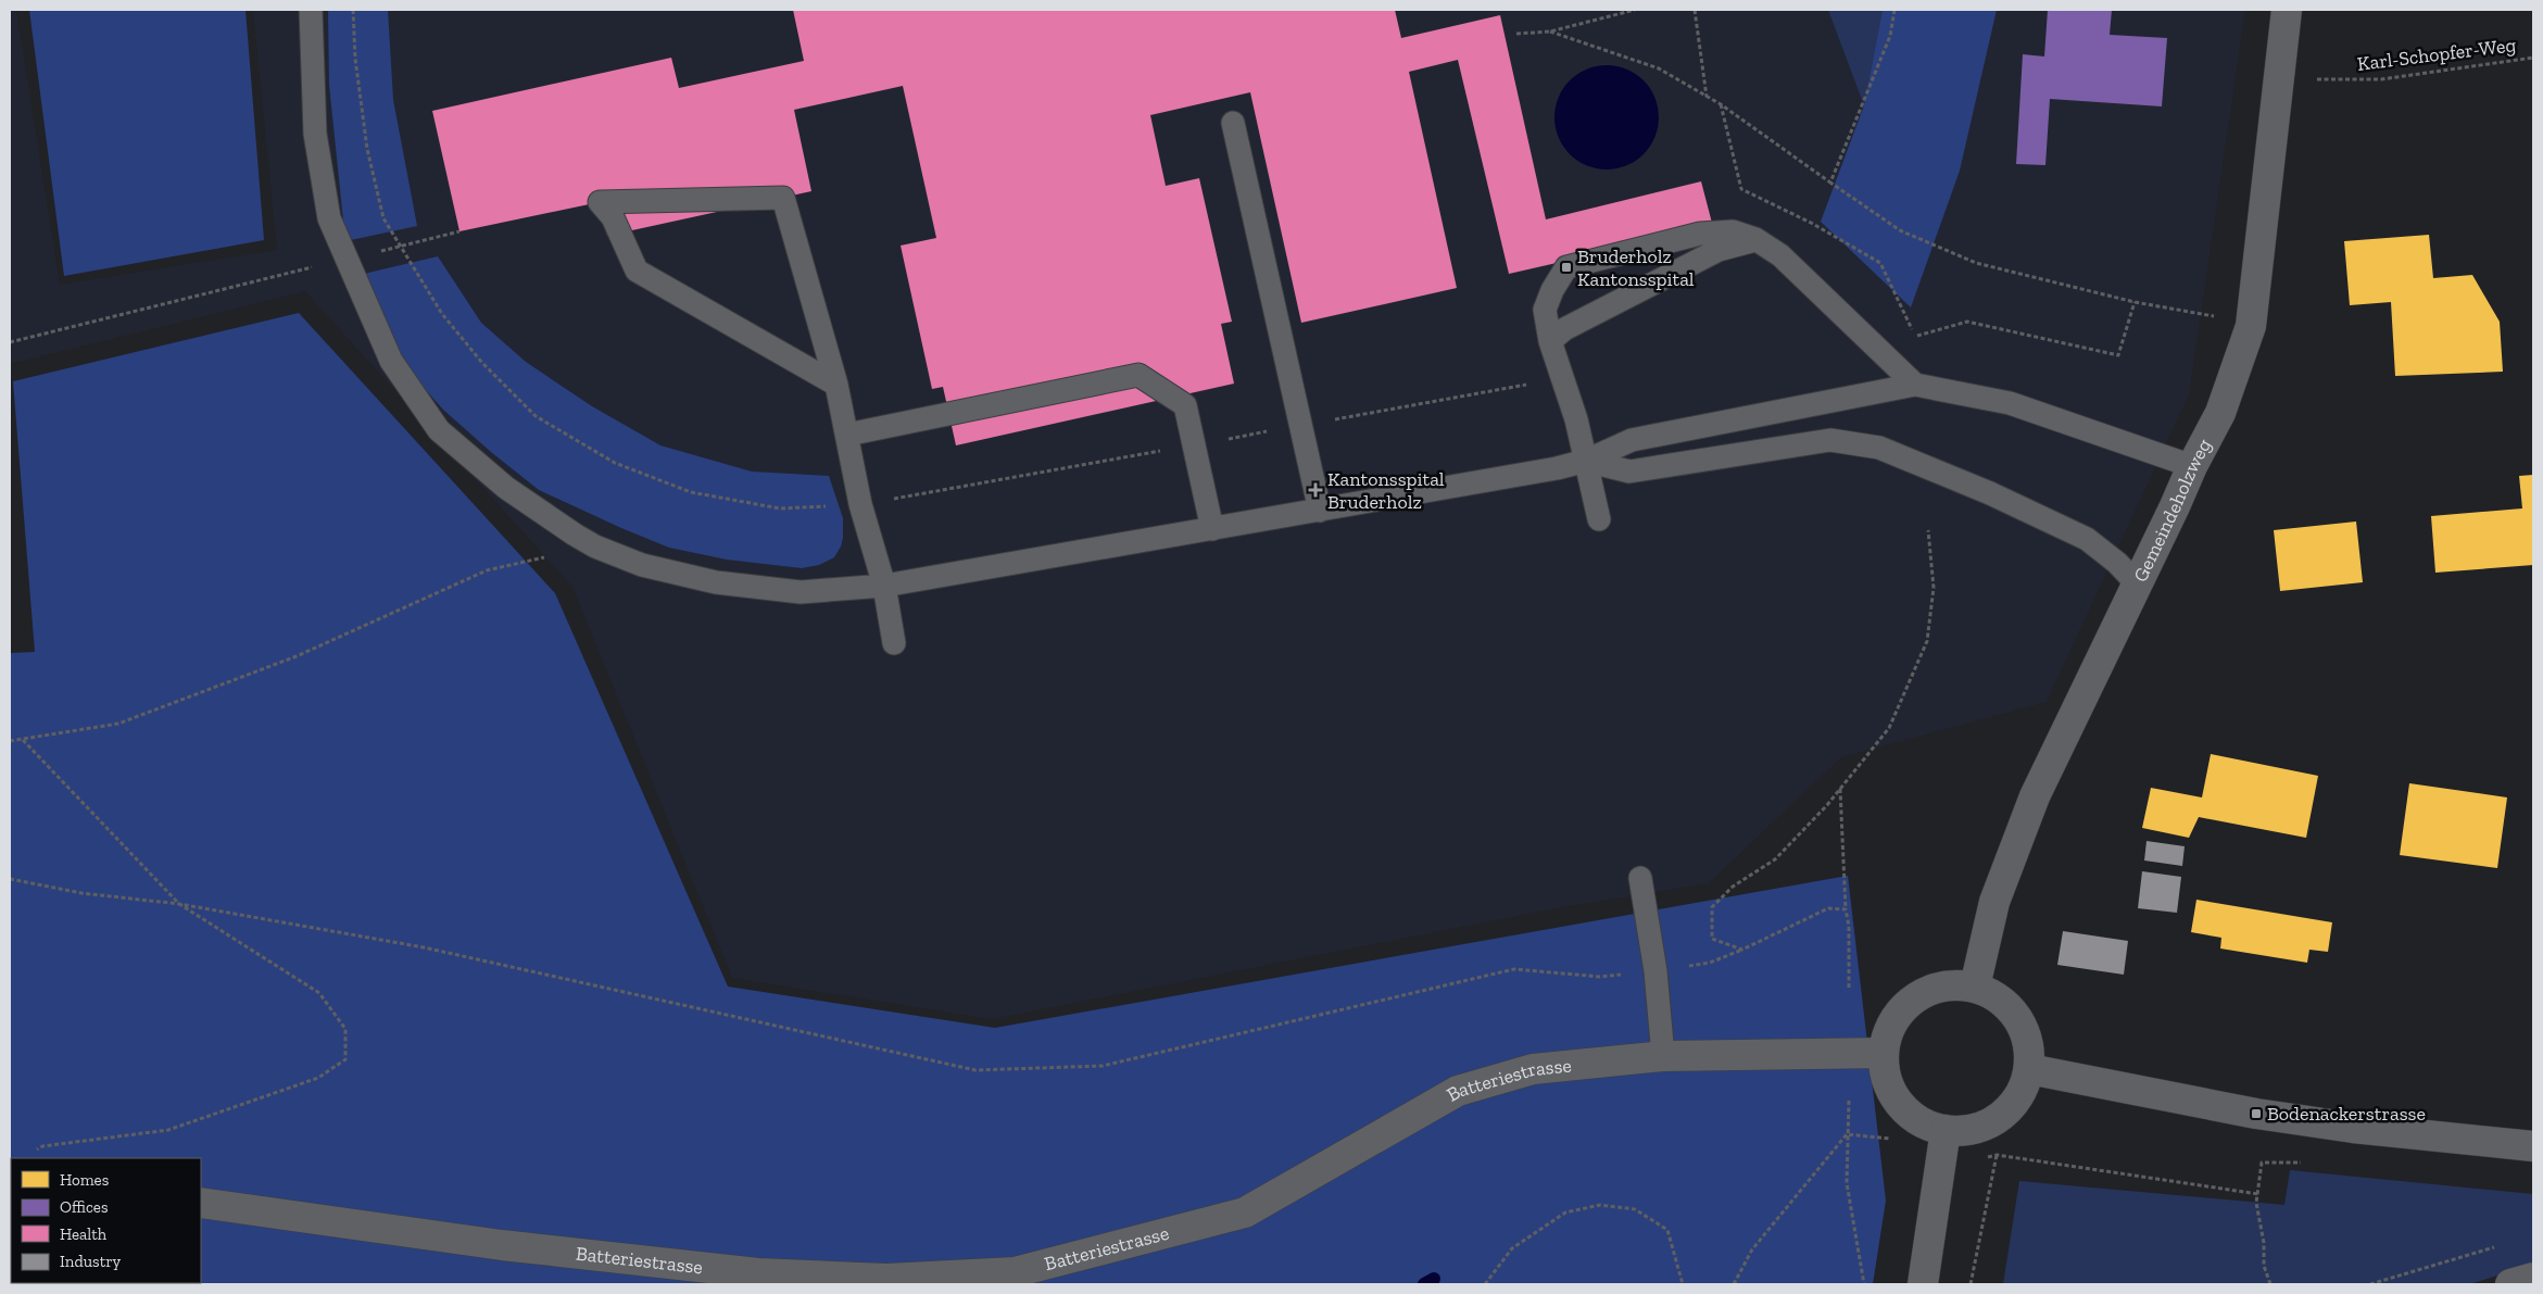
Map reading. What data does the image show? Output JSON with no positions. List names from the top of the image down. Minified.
{"streets":{"street":["Gemeindeholzweg","Batteriestrasse"],"path":["Karl-Schopfer-Weg"]},"crossings":[["Karl-Schopfer-Weg","Gemeindeholzweg"],["Gemeindeholzweg","Batteriestrasse"]],"places":{"transit":["Bruderholz Kantonsspital","Bodenackerstrasse"],"health":["Kantonsspital Bruderholz"]},"legend":["Homes","Offices","Health","Industry"]}
